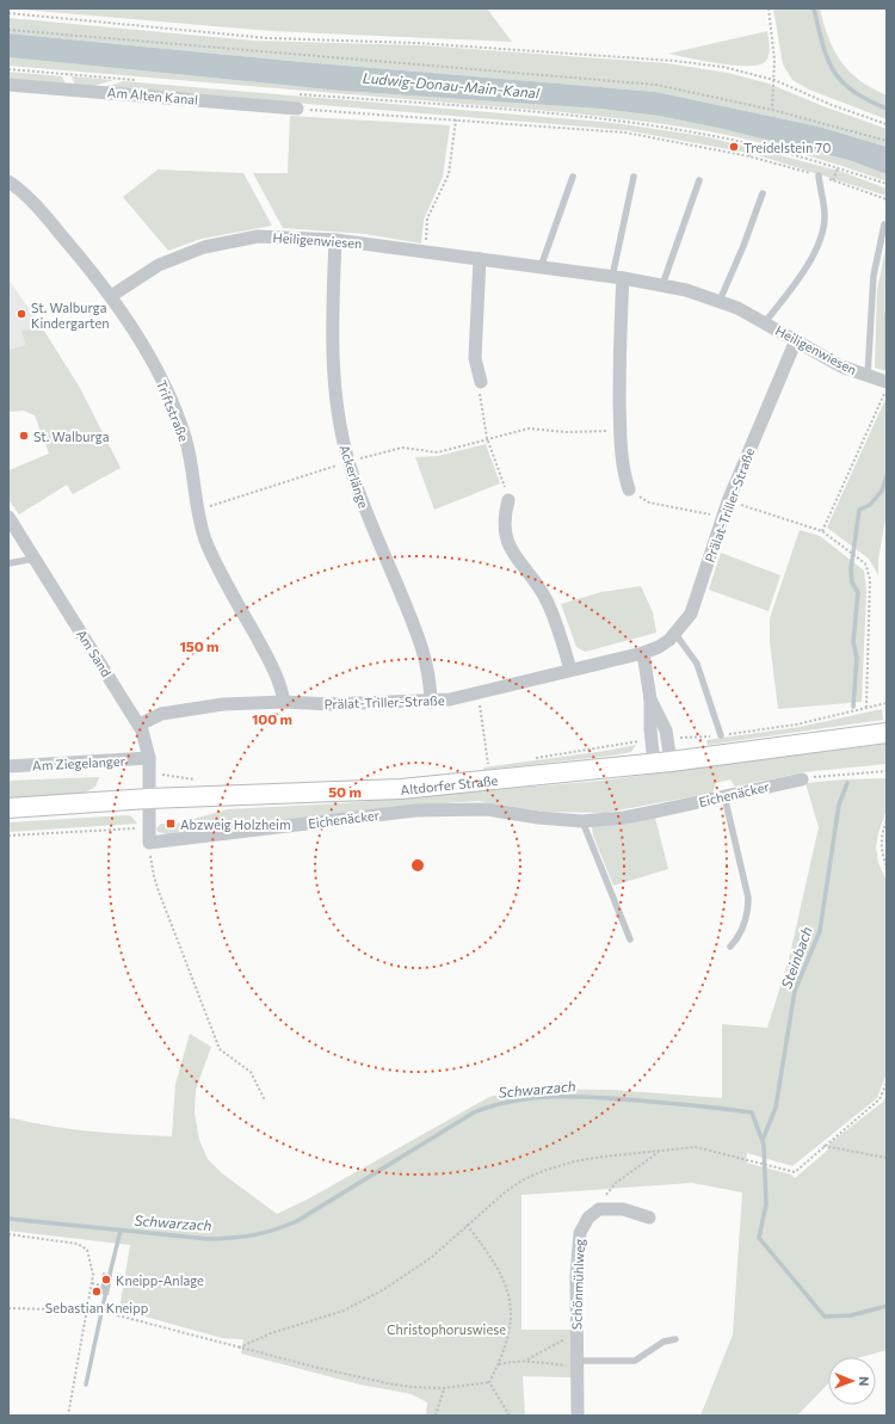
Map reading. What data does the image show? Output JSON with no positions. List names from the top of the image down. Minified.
{"streets":{"main road":["Altdorfer Straße"],"street":["Am Alten Kanal","Heiligenwiesen","Triftstraße","Ackerlänge","Prälat-Triller-Straße","Am Sand","Am Ziegelanger","Eichenäcker","Schönmühlweg"]},"crossings":[["Heiligenwiesen","Triftstraße"],["Heiligenwiesen","Ackerlänge"],["Heiligenwiesen","Prälat-Triller-Straße"],["Triftstraße","Prälat-Triller-Straße"],["Ackerlänge","Prälat-Triller-Straße"],["Prälat-Triller-Straße","Am Sand"],["Am Sand","Am Ziegelanger"],["Am Sand","Altdorfer Straße"]],"water":["Ludwig-Donau-Main-Kanal","Steinbach","Schwarzach"],"parks":["Christophoruswiese"],"places":{"other":["Treidelstein 70","St. Walburga Kindergarten","St. Walburga","Kneipp-Anlage","Sebastian Kneipp"],"transit":["Abzweig Holzheim"]},"north":"right","rings":["150 m","100 m","50 m"]}
